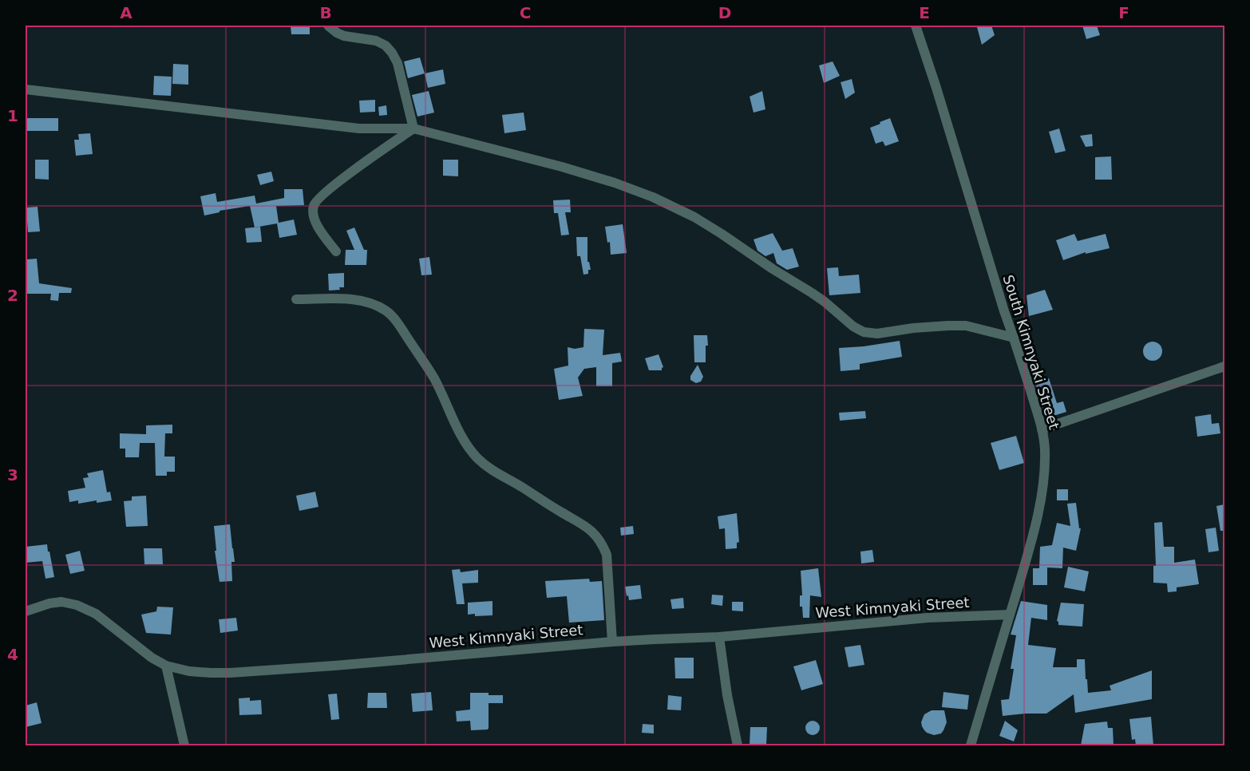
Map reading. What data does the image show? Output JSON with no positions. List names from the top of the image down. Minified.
{"streets":{"street":["South Kimnyaki Street","West Kimnyaki Street"]},"crossings":[["South Kimnyaki Street","West Kimnyaki Street"]],"grid":{"columns":["A","B","C","D","E","F"],"rows":["1","2","3","4"]}}
